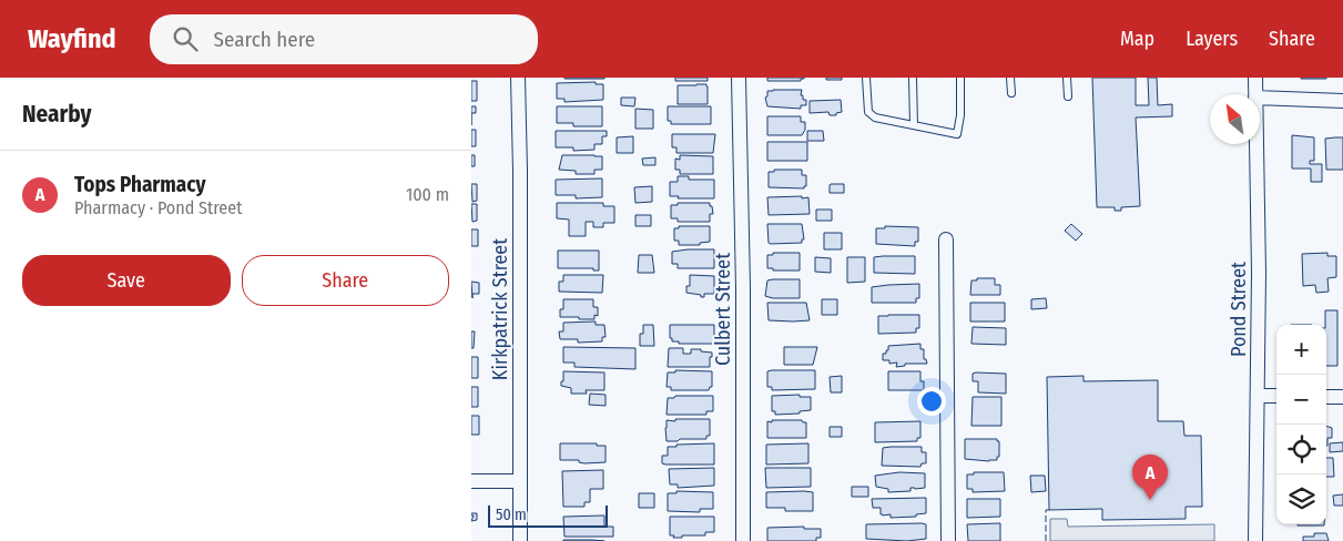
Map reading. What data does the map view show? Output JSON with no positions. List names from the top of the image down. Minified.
{"streets":{"street":["Kirkpatrick Street","Culbert Street","Pond Street"]},"scale_bar":"50 m","north":"top left","page":{"header":"Wayfind","search":"Search here","nav":["Map","Layers","Share"],"heading":"Nearby","list":[{"mark":"A","name":"Tops Pharmacy","note":"Pharmacy · Pond Street","value":"100 m"}],"buttons":["Save","Share"],"map_buttons":["+","−"],"pins":"A","scale":"50 m"}}
